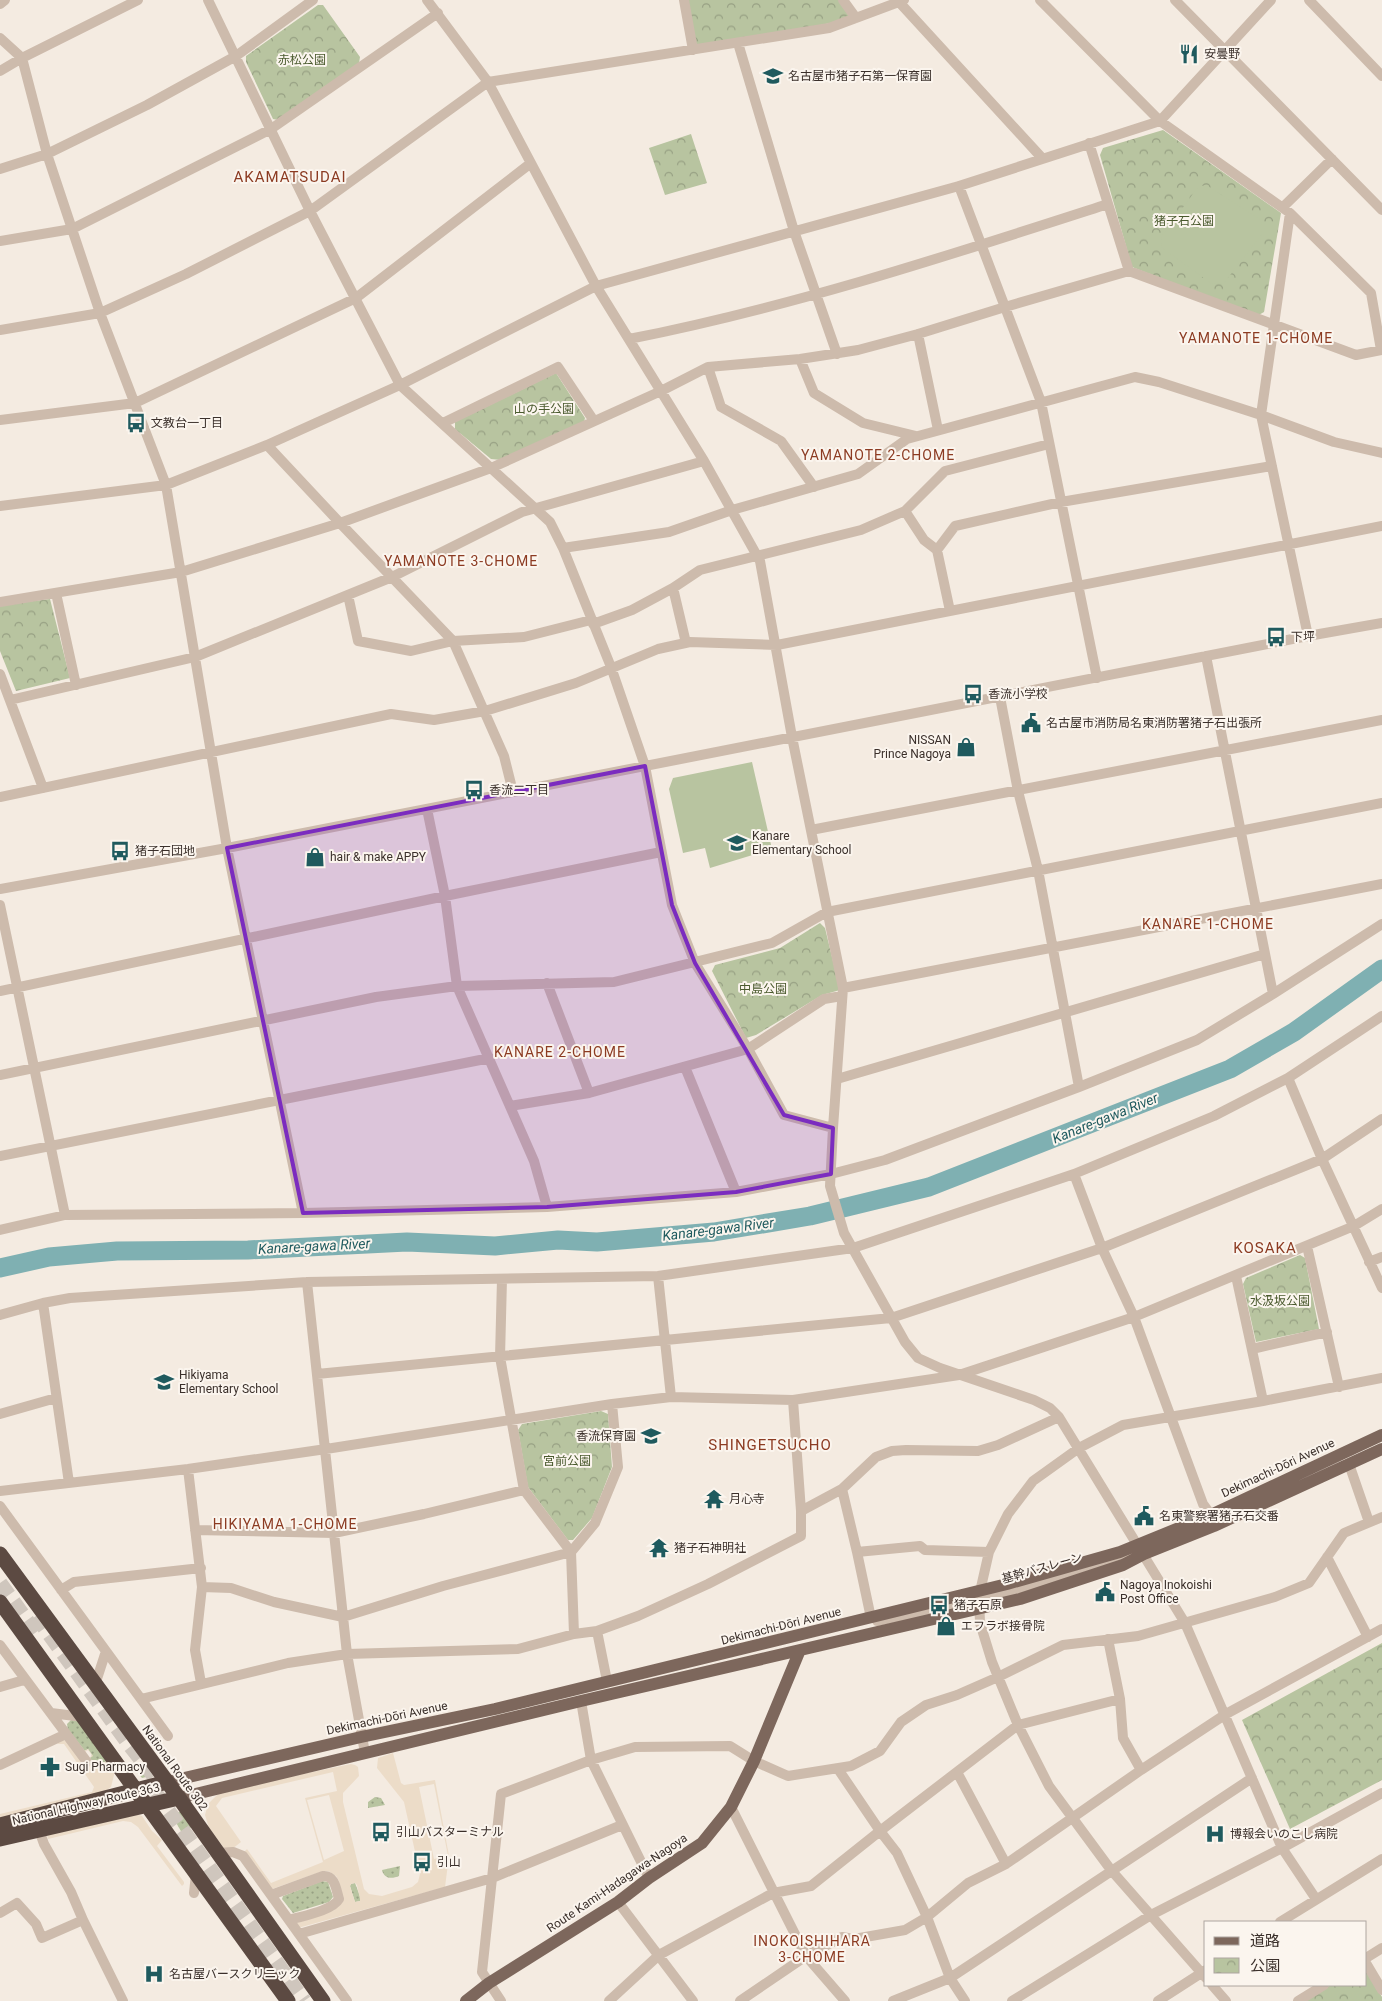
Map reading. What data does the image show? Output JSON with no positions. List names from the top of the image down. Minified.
{"streets":{"highway":["National Route 302","National Highway Route 363"],"main road":["Dekimachi-Dōri Avenue","Route Kami-Hadagawa-Nagoya"]},"crossings":[["Dekimachi-Dōri Avenue","National Route 302"],["Dekimachi-Dōri Avenue","National Highway Route 363"],["Dekimachi-Dōri Avenue","Route Kami-Hadagawa-Nagoya"],["National Route 302","National Highway Route 363"]],"districts":["AKAMATSUDAI","YAMANOTE 1-CHOME","YAMANOTE 2-CHOME","YAMANOTE 3-CHOME","KANARE 1-CHOME","KANARE 2-CHOME","KOSAKA","SHINGETSUCHO","HIKIYAMA 1-CHOME","INOKOISHIHARA 3-CHOME"],"water":["Kanare-gawa River"],"parks":["赤松公園","猪子石公園","山の手公園","中島公園","水汲坂公園","宮前公園"],"places":{"restaurant":["安曇野"],"school or university":["名古屋市猪子石第一保育園","Kanare Elementary School","Hikiyama Elementary School","香流保育園"],"bus stop":["文教台一丁目","下坪","香流小学校","香流二丁目","猪子石団地","猪子石原","引山バスターミナル","引山"],"public building":["名古屋市消防局名東消防署猪子石出張所","名東警察署猪子石交番","Nagoya Inokoishi Post Office"],"shop":["NISSAN Prince Nagoya","hair & make APPY","エフラボ接骨院"],"temple":["月心寺","猪子石神明社"],"pharmacy":["Sugi Pharmacy"],"hospital":["博報会いのこし病院","名古屋バースクリニック"]},"legend":["道路","公園"]}
